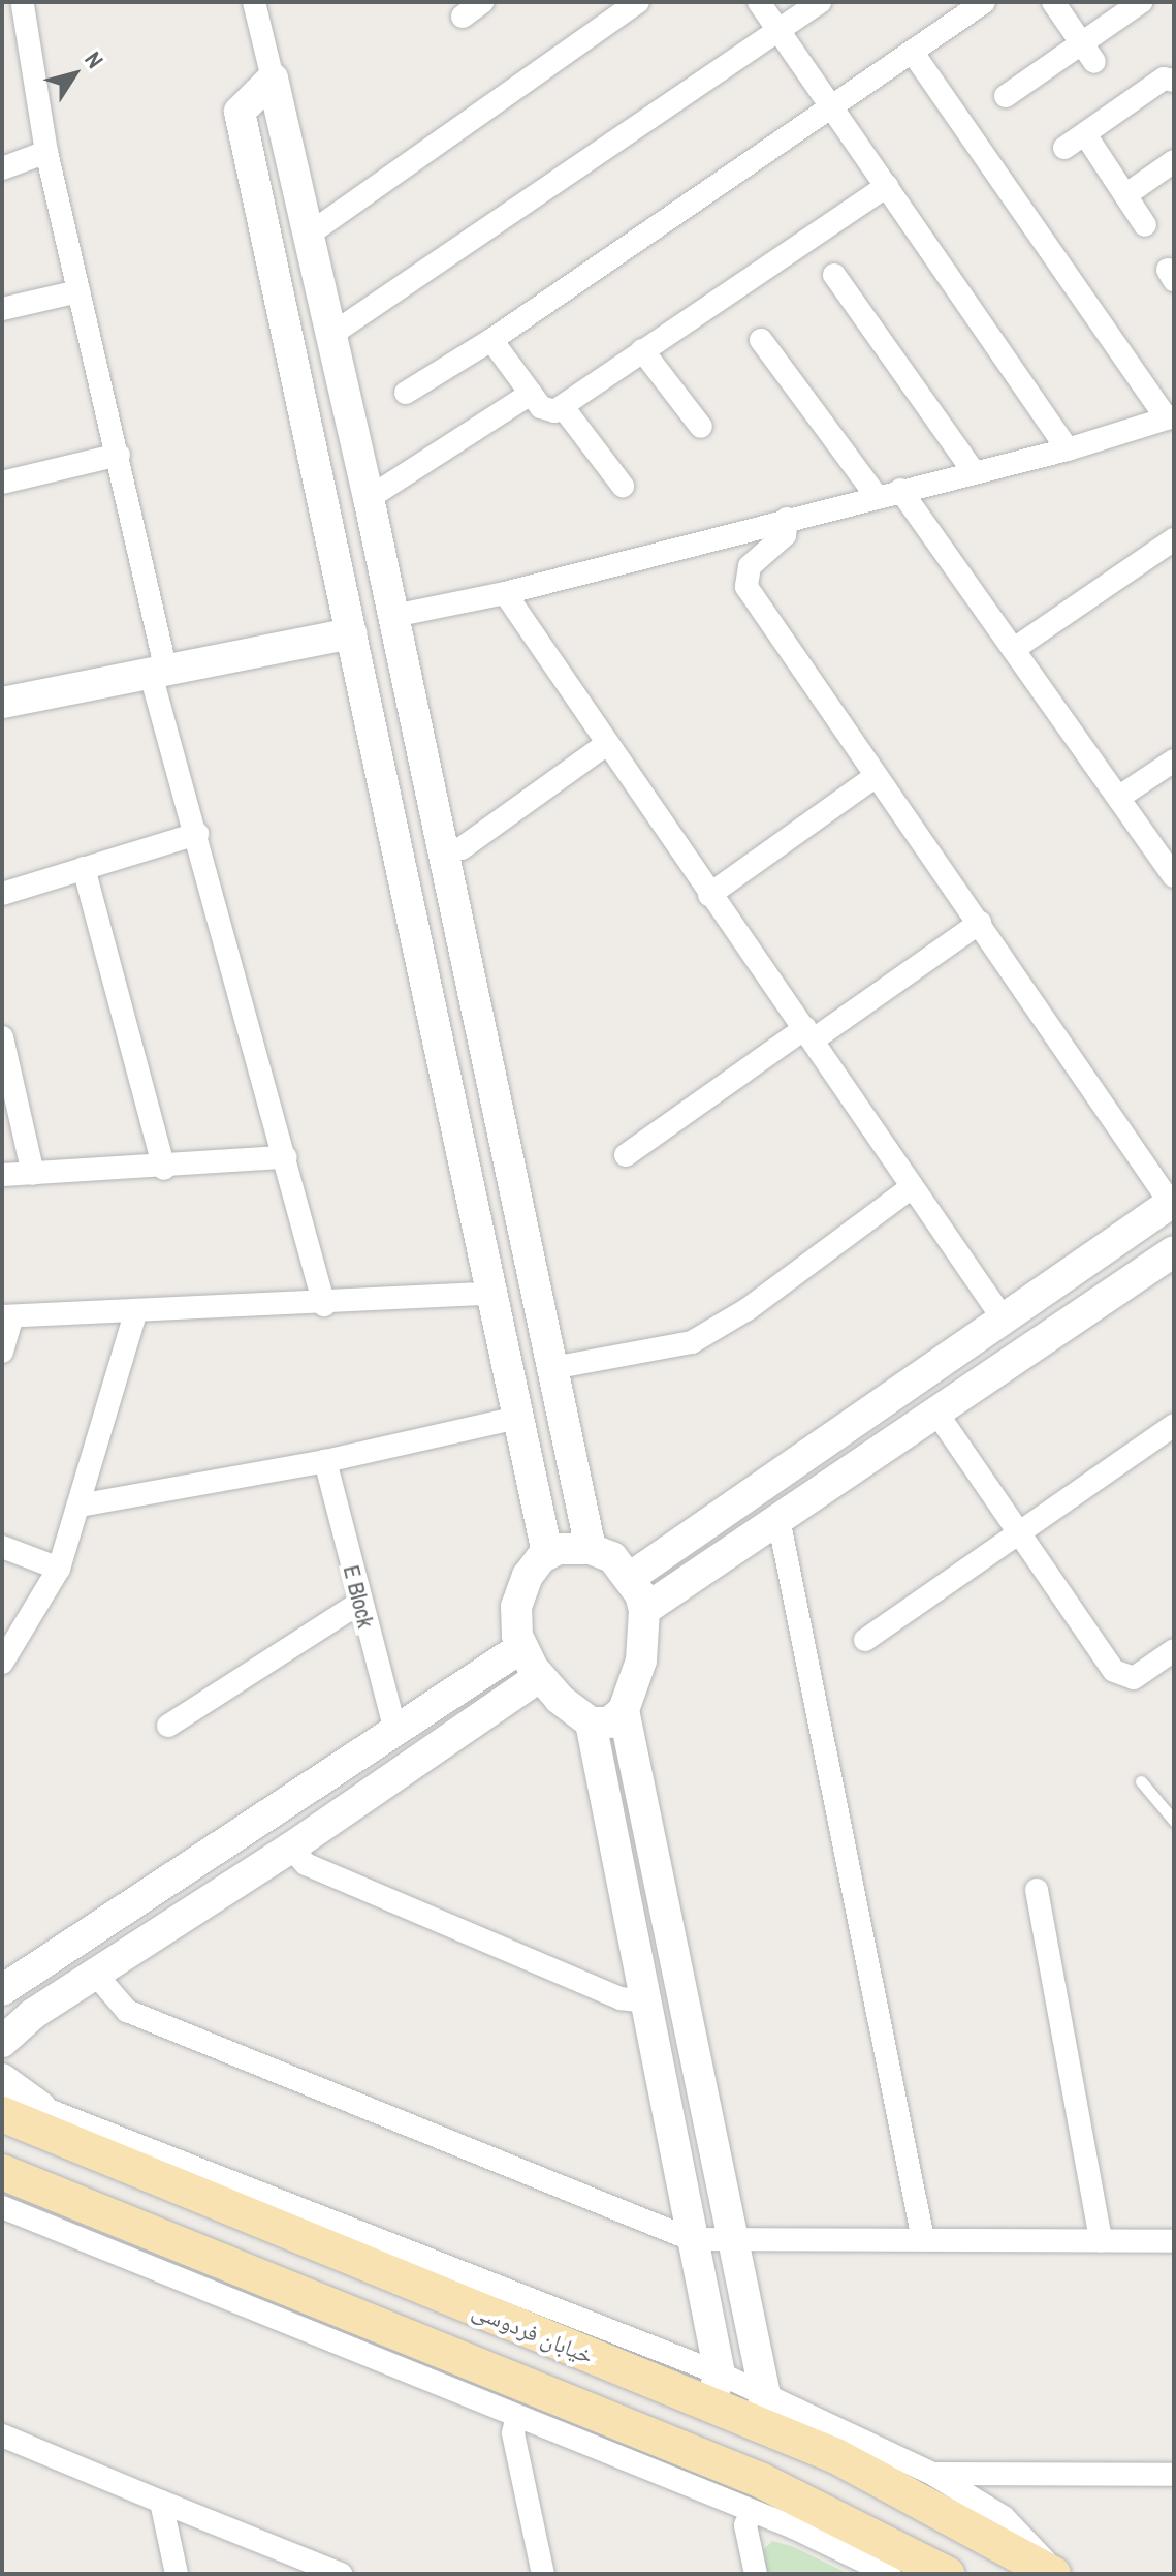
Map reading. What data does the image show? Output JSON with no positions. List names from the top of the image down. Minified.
{"streets":{"main road":["خیابان فردوسی"],"street":["E Block"]},"north":"top right"}
